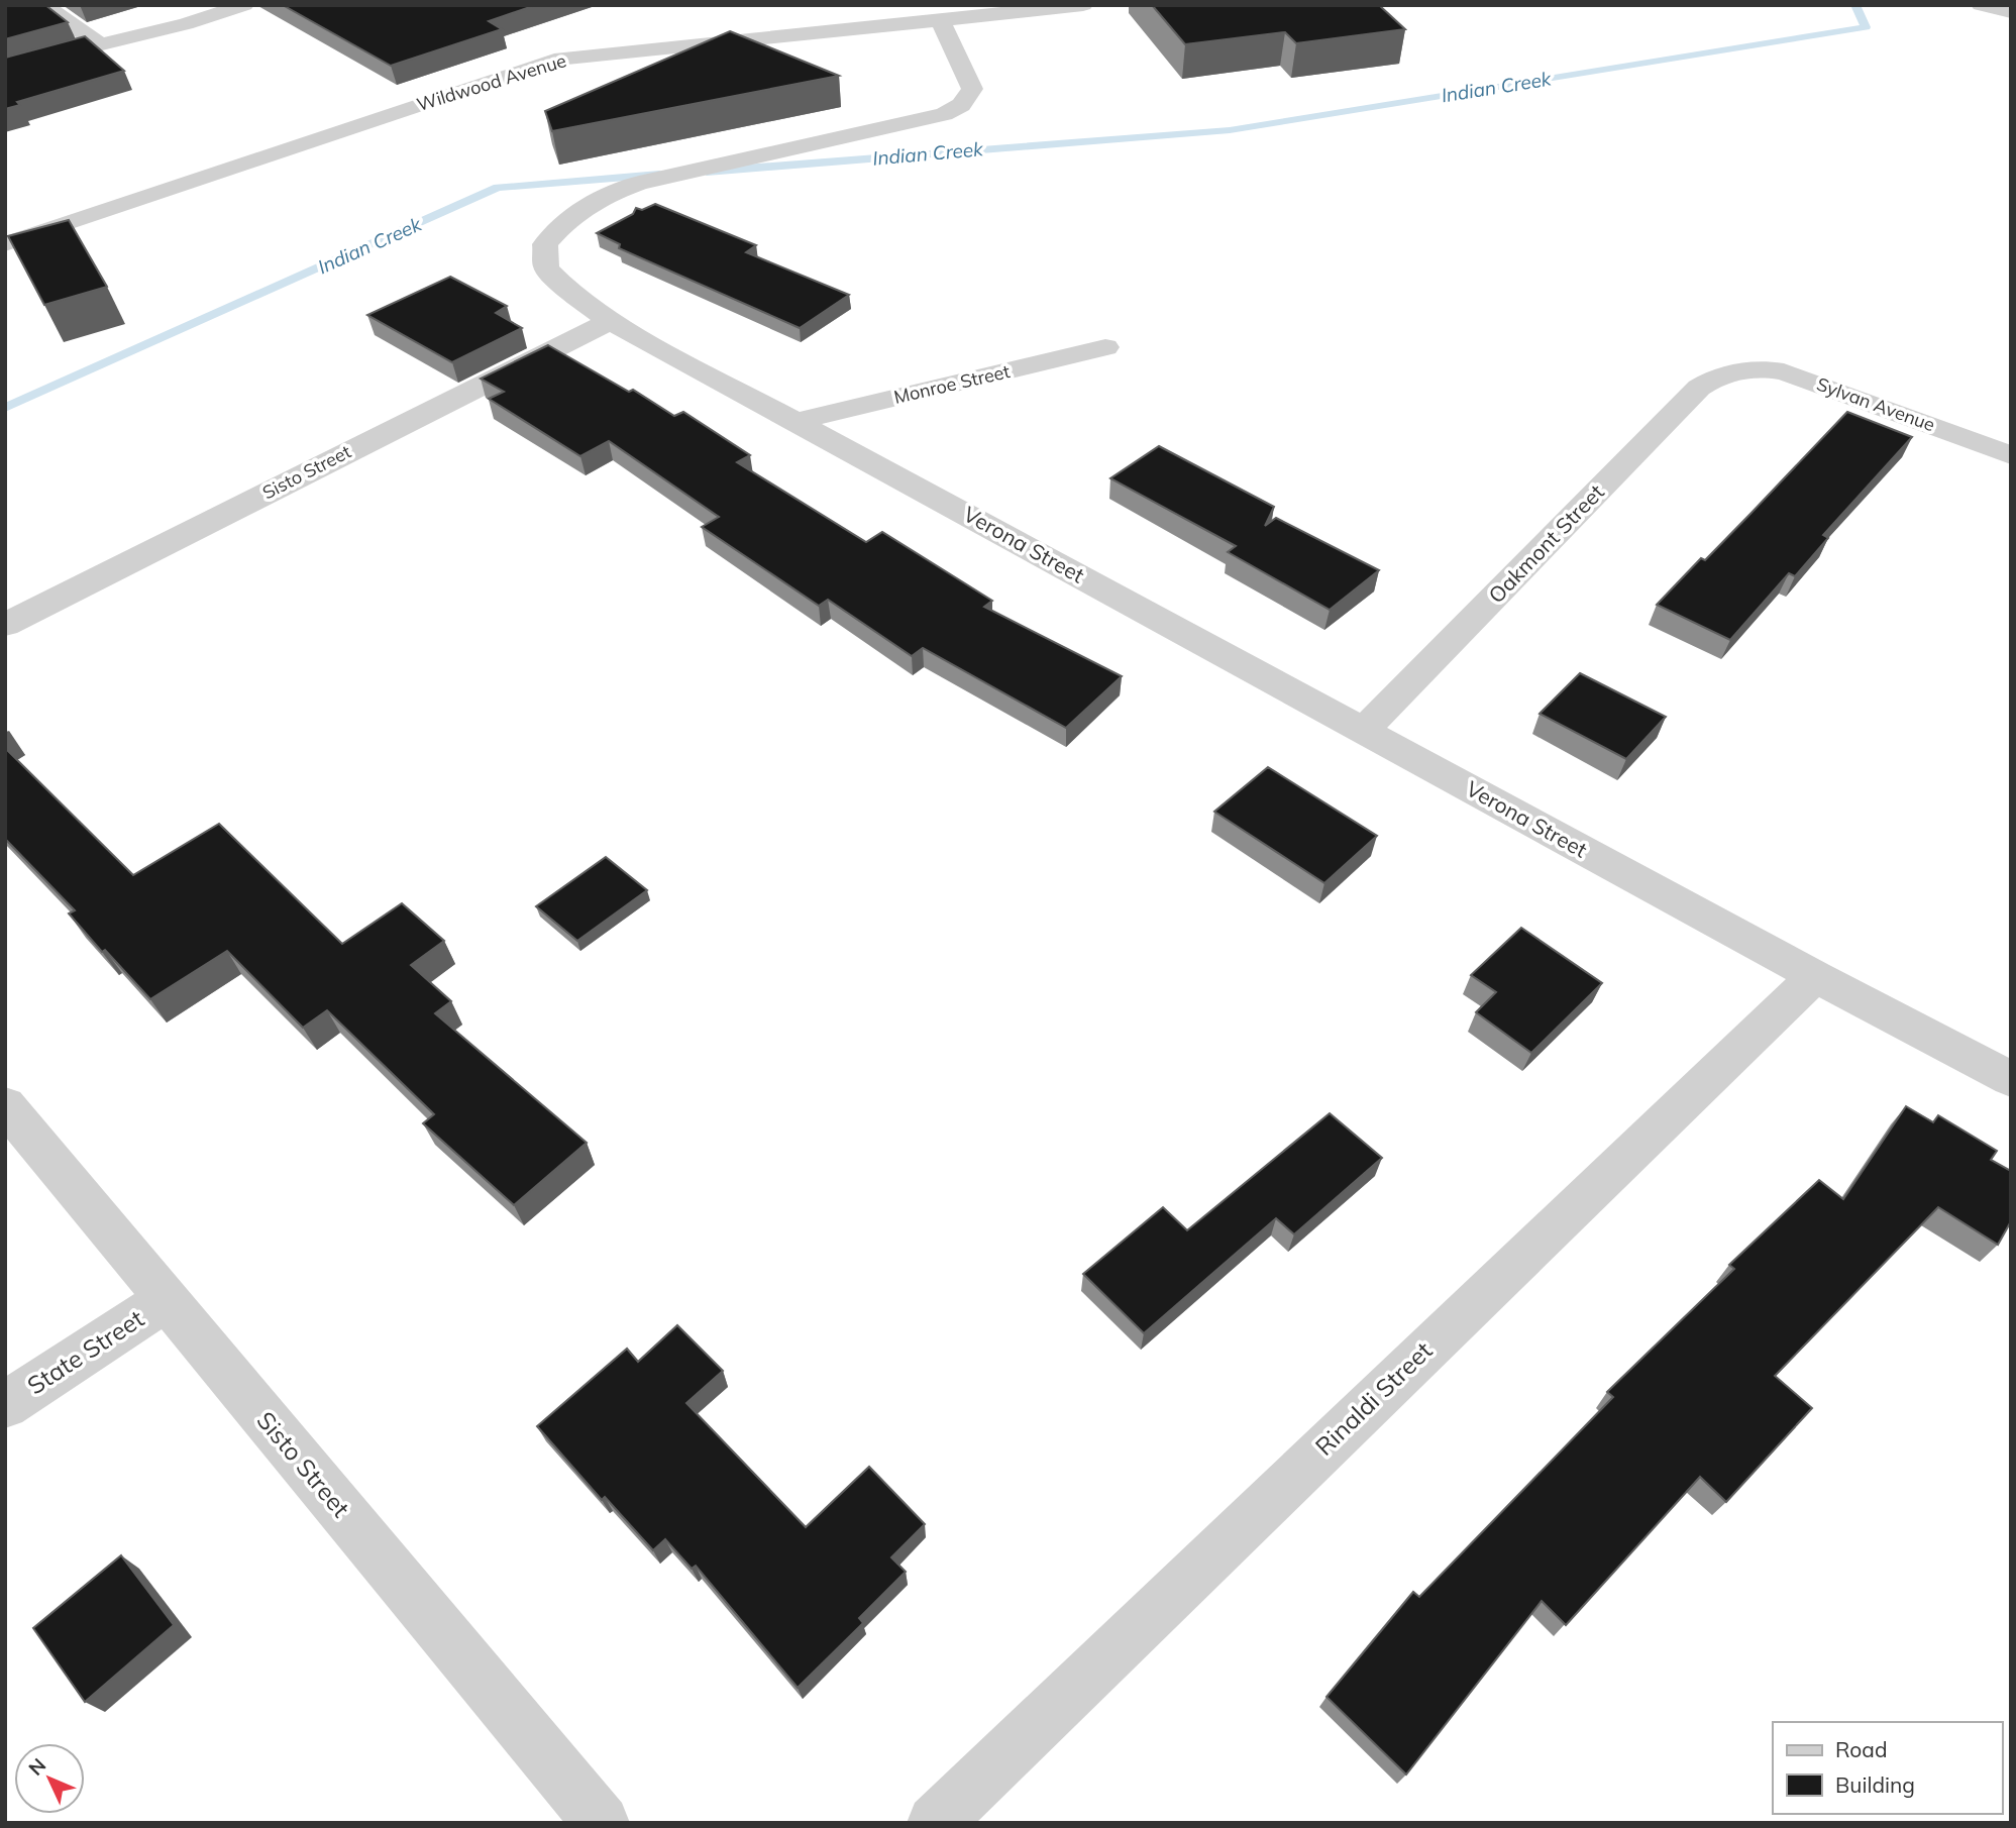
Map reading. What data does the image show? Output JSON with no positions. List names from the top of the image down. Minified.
{"streets":{"street":["Wildwood Avenue","Monroe Street","Sylvan Avenue","Sisto Street","Oakmont Street","Verona Street","State Street","Rinaldi Street"]},"crossings":[["Wildwood Avenue","Verona Street"],["Monroe Street","Verona Street"],["Sylvan Avenue","Oakmont Street"],["Sisto Street","Verona Street"],["Sisto Street","State Street"],["Oakmont Street","Verona Street"],["Verona Street","Rinaldi Street"]],"water":["Indian Creek"],"legend":["Road","Building"],"north":"top left"}
